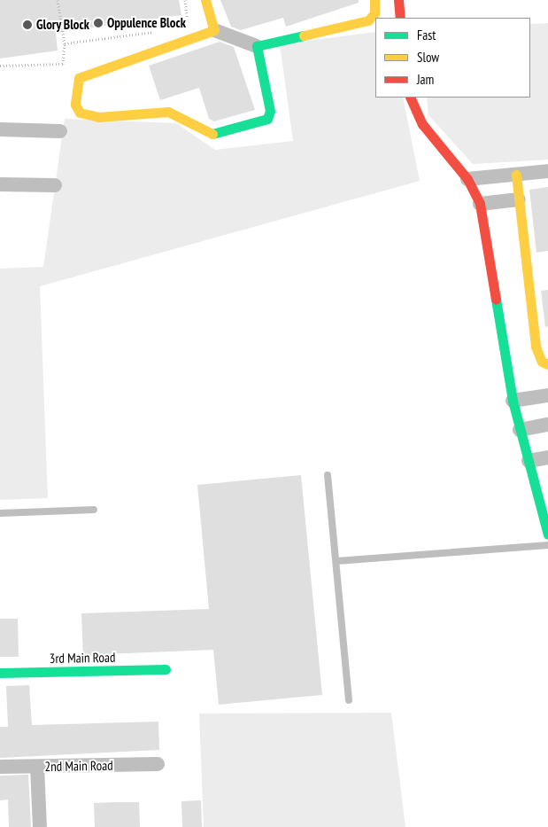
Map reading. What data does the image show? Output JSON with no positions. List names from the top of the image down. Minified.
{"streets":{"street":["3rd Main Road","2nd Main Road"]},"places":["Oppulence Block","Glory Block"],"legend":["Fast","Slow","Jam"]}
